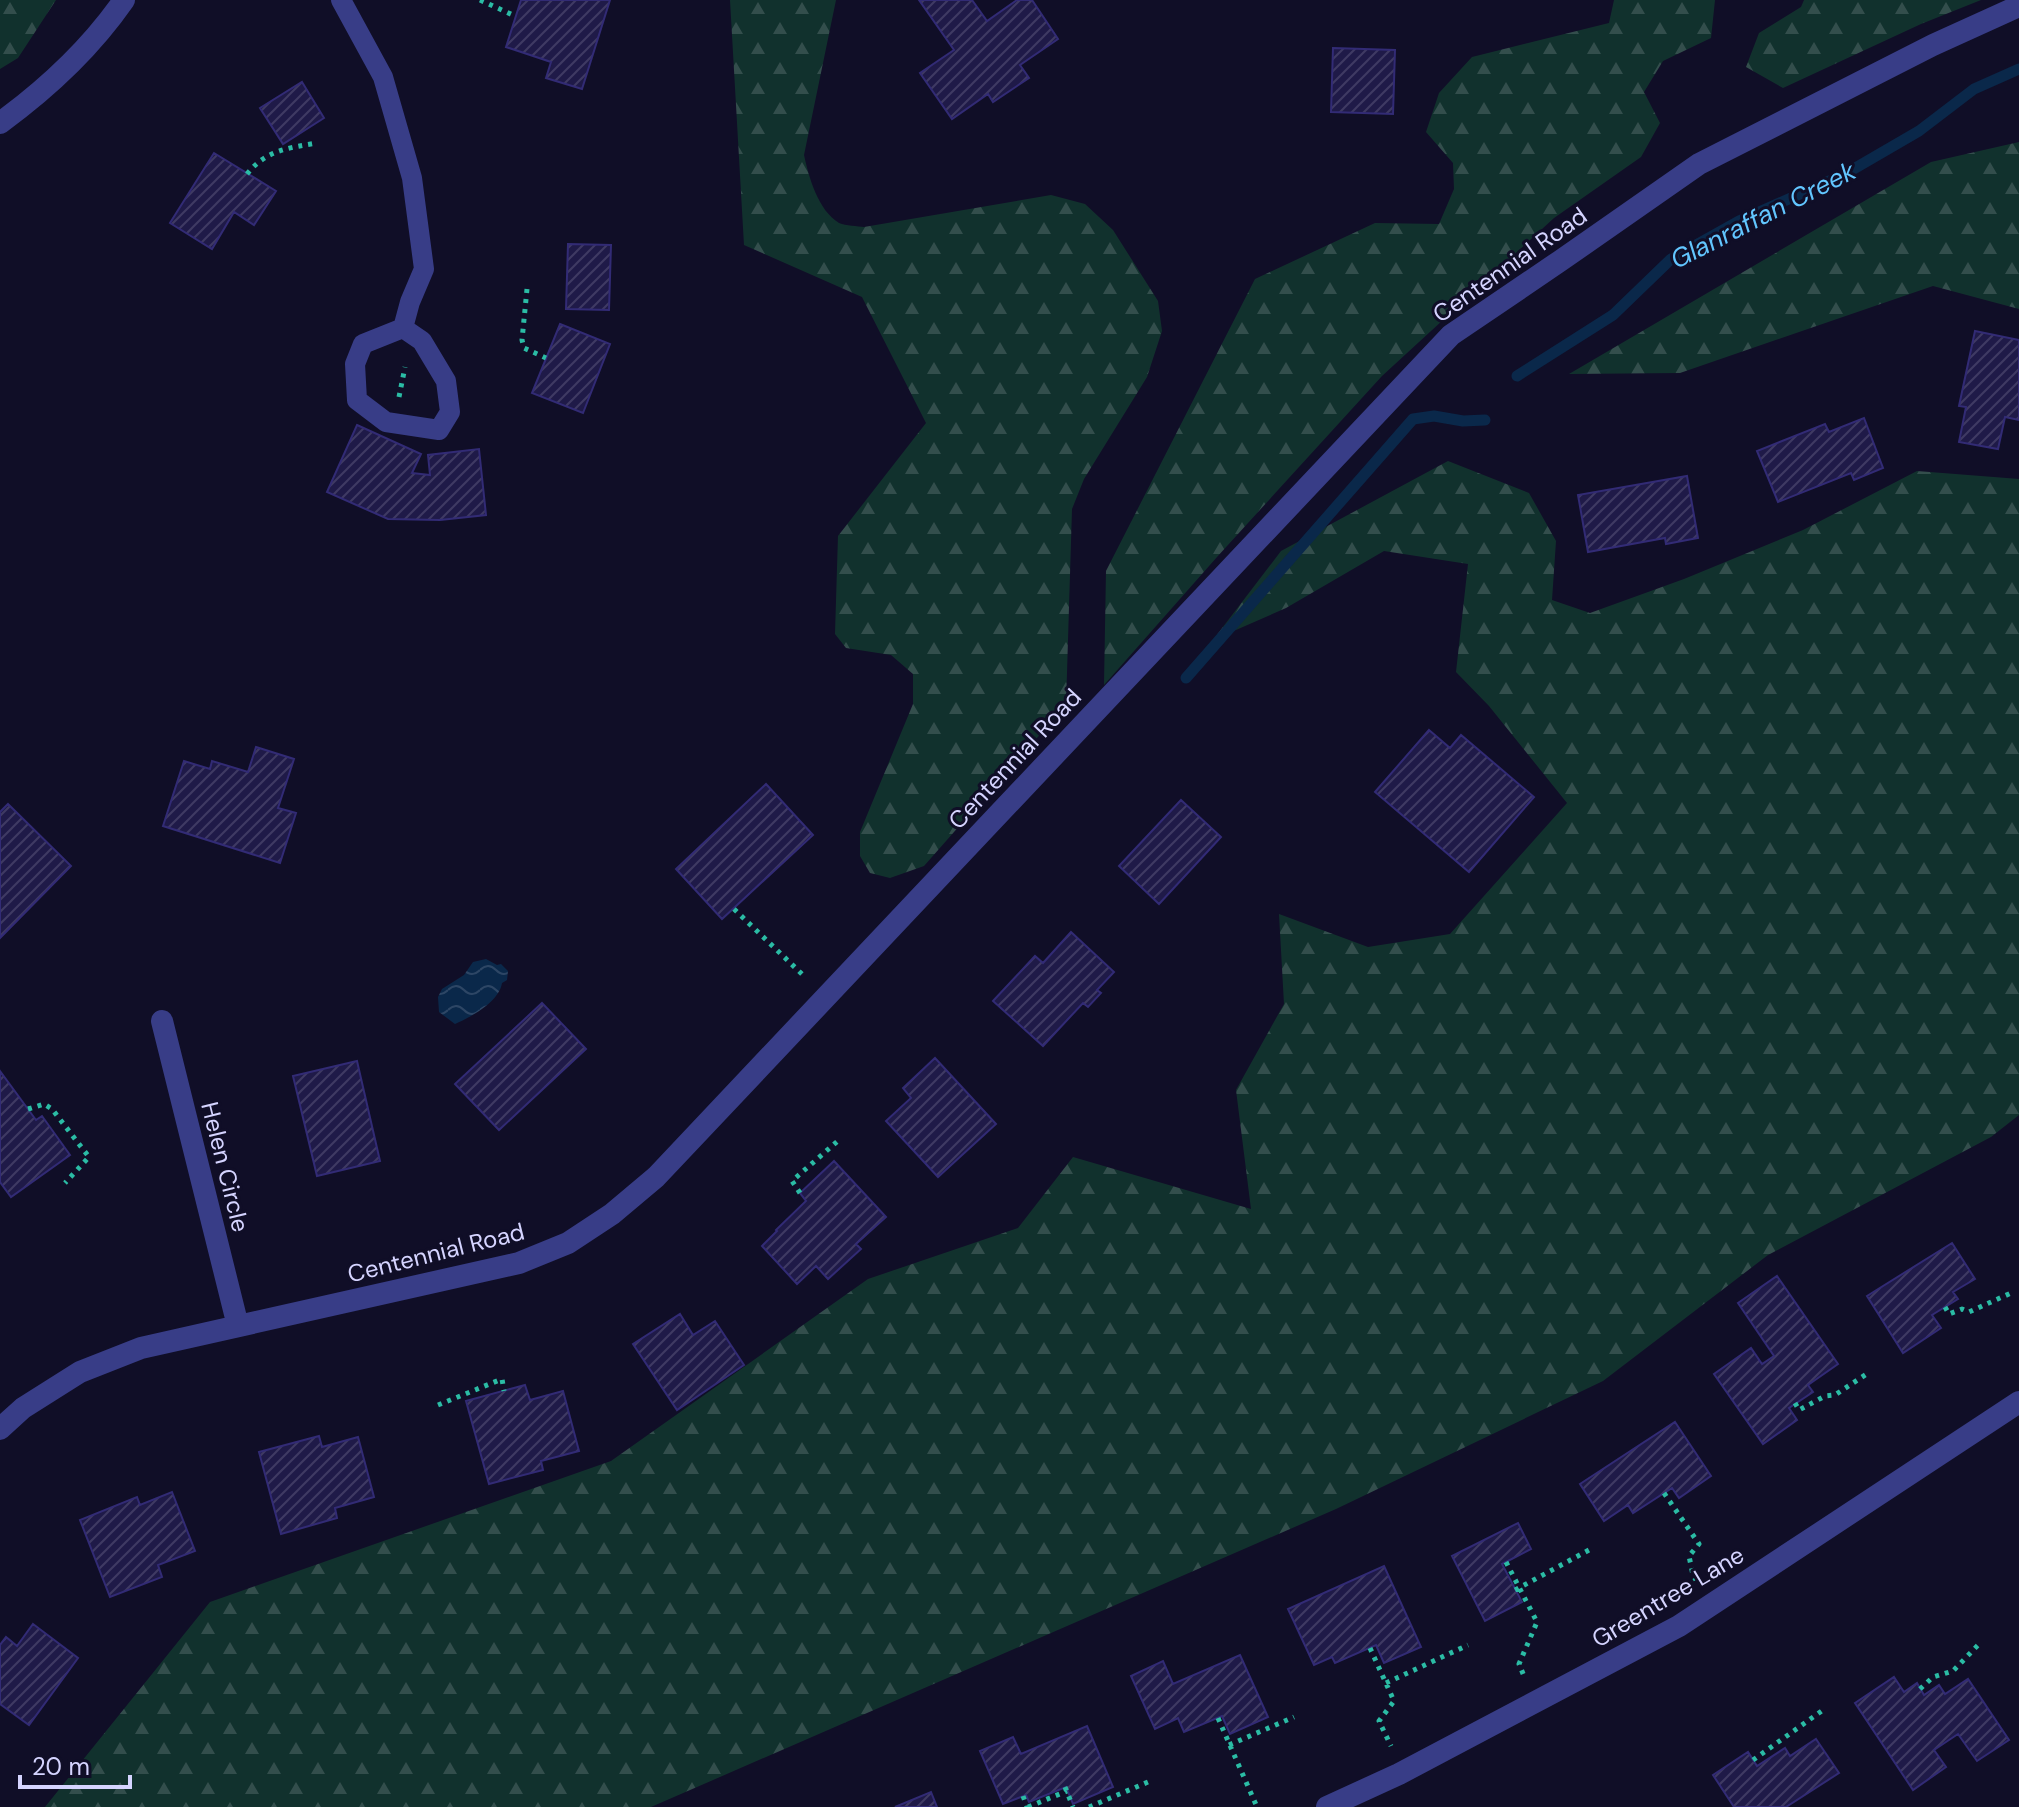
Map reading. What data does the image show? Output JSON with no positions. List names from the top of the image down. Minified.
{"streets":{"street":["Centennial Road","Helen Circle","Greentree Lane"]},"crossings":[["Centennial Road","Helen Circle"]],"water":["Glanraffan Creek"],"scale_bar":"20 m"}
